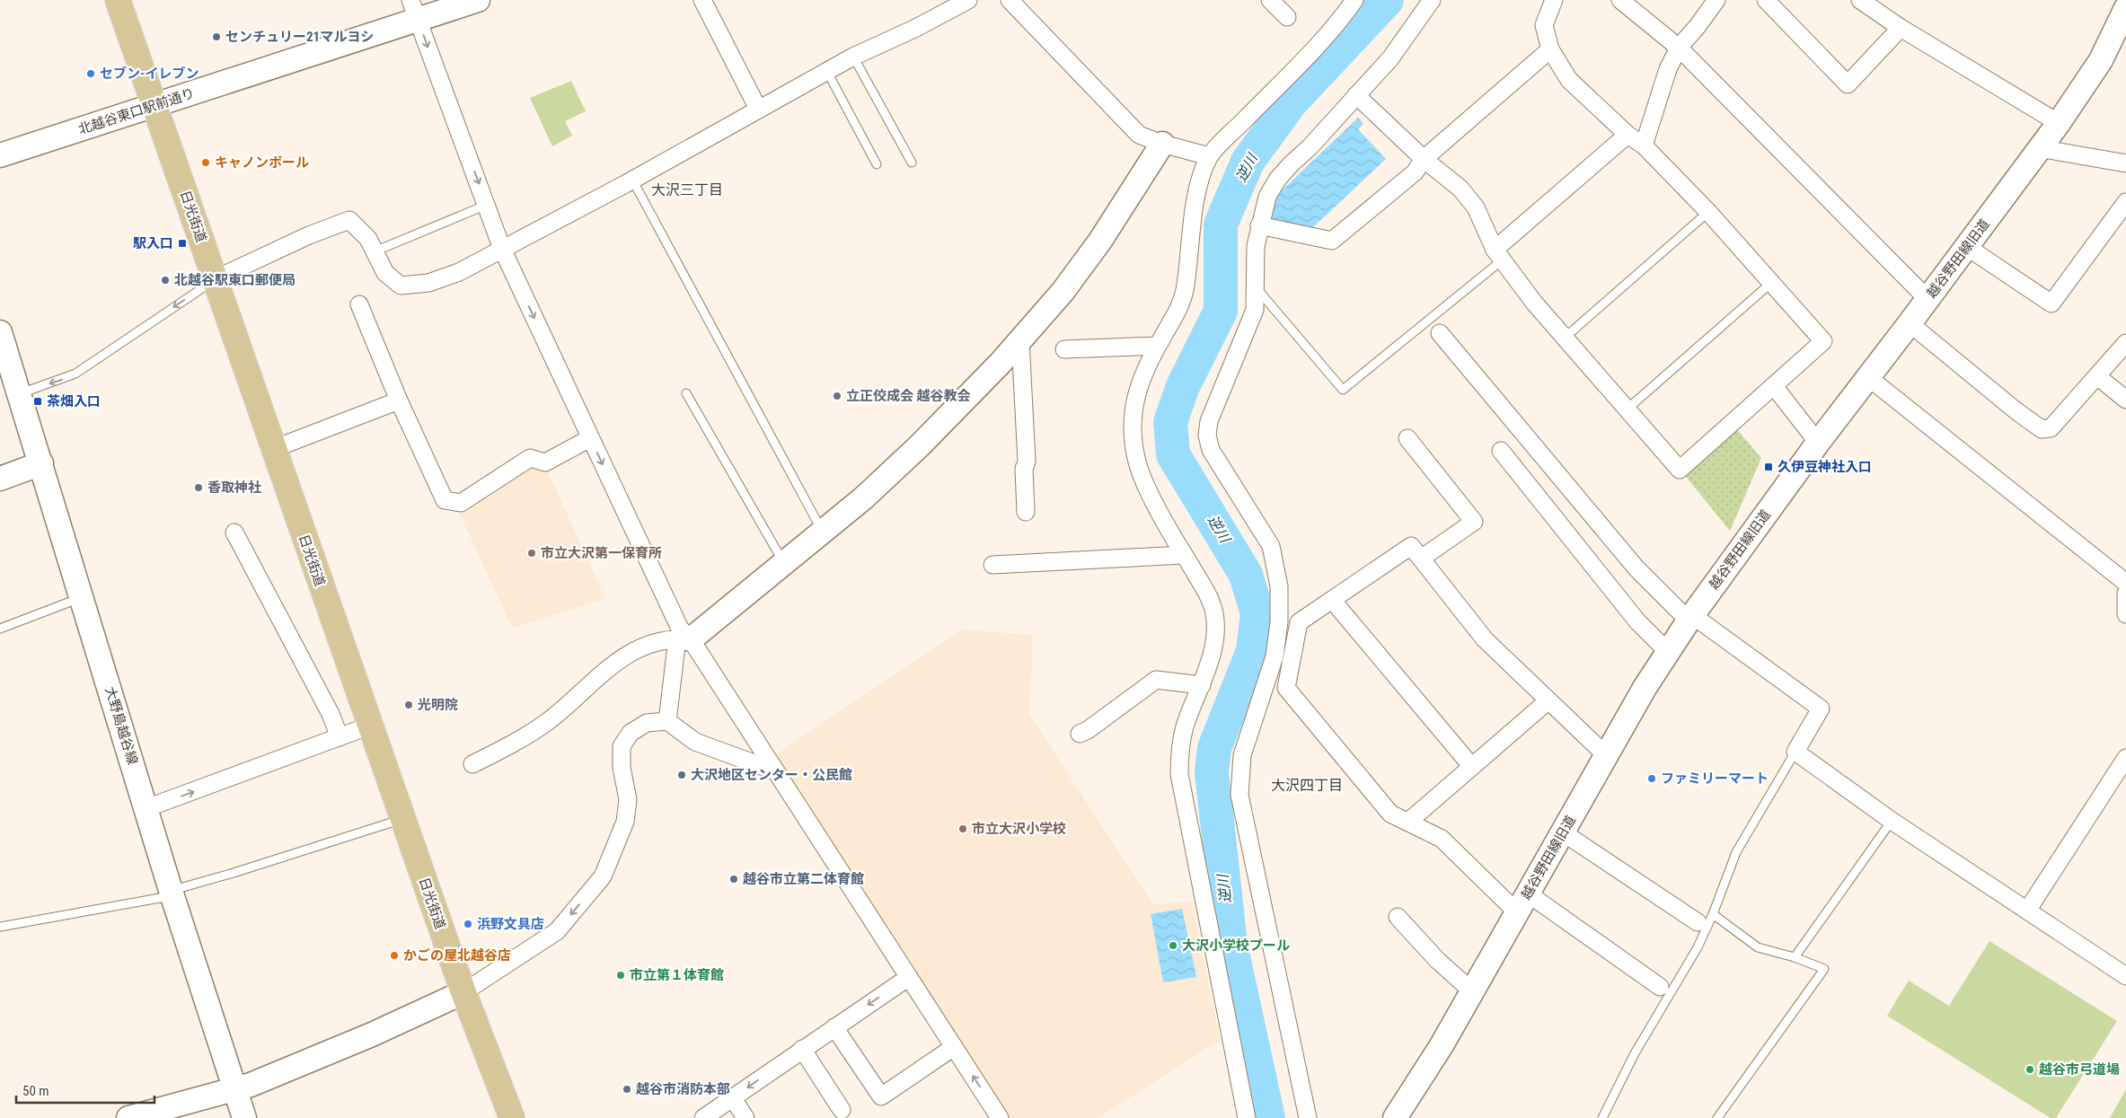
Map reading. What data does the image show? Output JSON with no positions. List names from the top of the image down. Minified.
{"streets":{"main road":["日光街道"],"street":["北越谷東口駅前通り","越谷野田線旧道","大野島越谷線"]},"crossings":[["北越谷東口駅前通り","日光街道"]],"districts":["大沢三丁目","大沢四丁目"],"water":["逆川"],"places":{"other":["センチュリー21マルヨシ","セブン-イレブン","キャノンボール","北越谷駅東口郵便局","立正佼成会 越谷教会","香取神社","市立大沢第一保育所","光明院","大沢地区センター・公民館","ファミリーマート","市立大沢小学校","越谷市立第二体育館","浜野文具店","大沢小学校プール","かごの屋北越谷店","市立第１体育館","越谷市弓道場","越谷市消防本部"],"transit":["駅入口","茶畑入口","久伊豆神社入口"]},"scale_bar":"50 m"}
